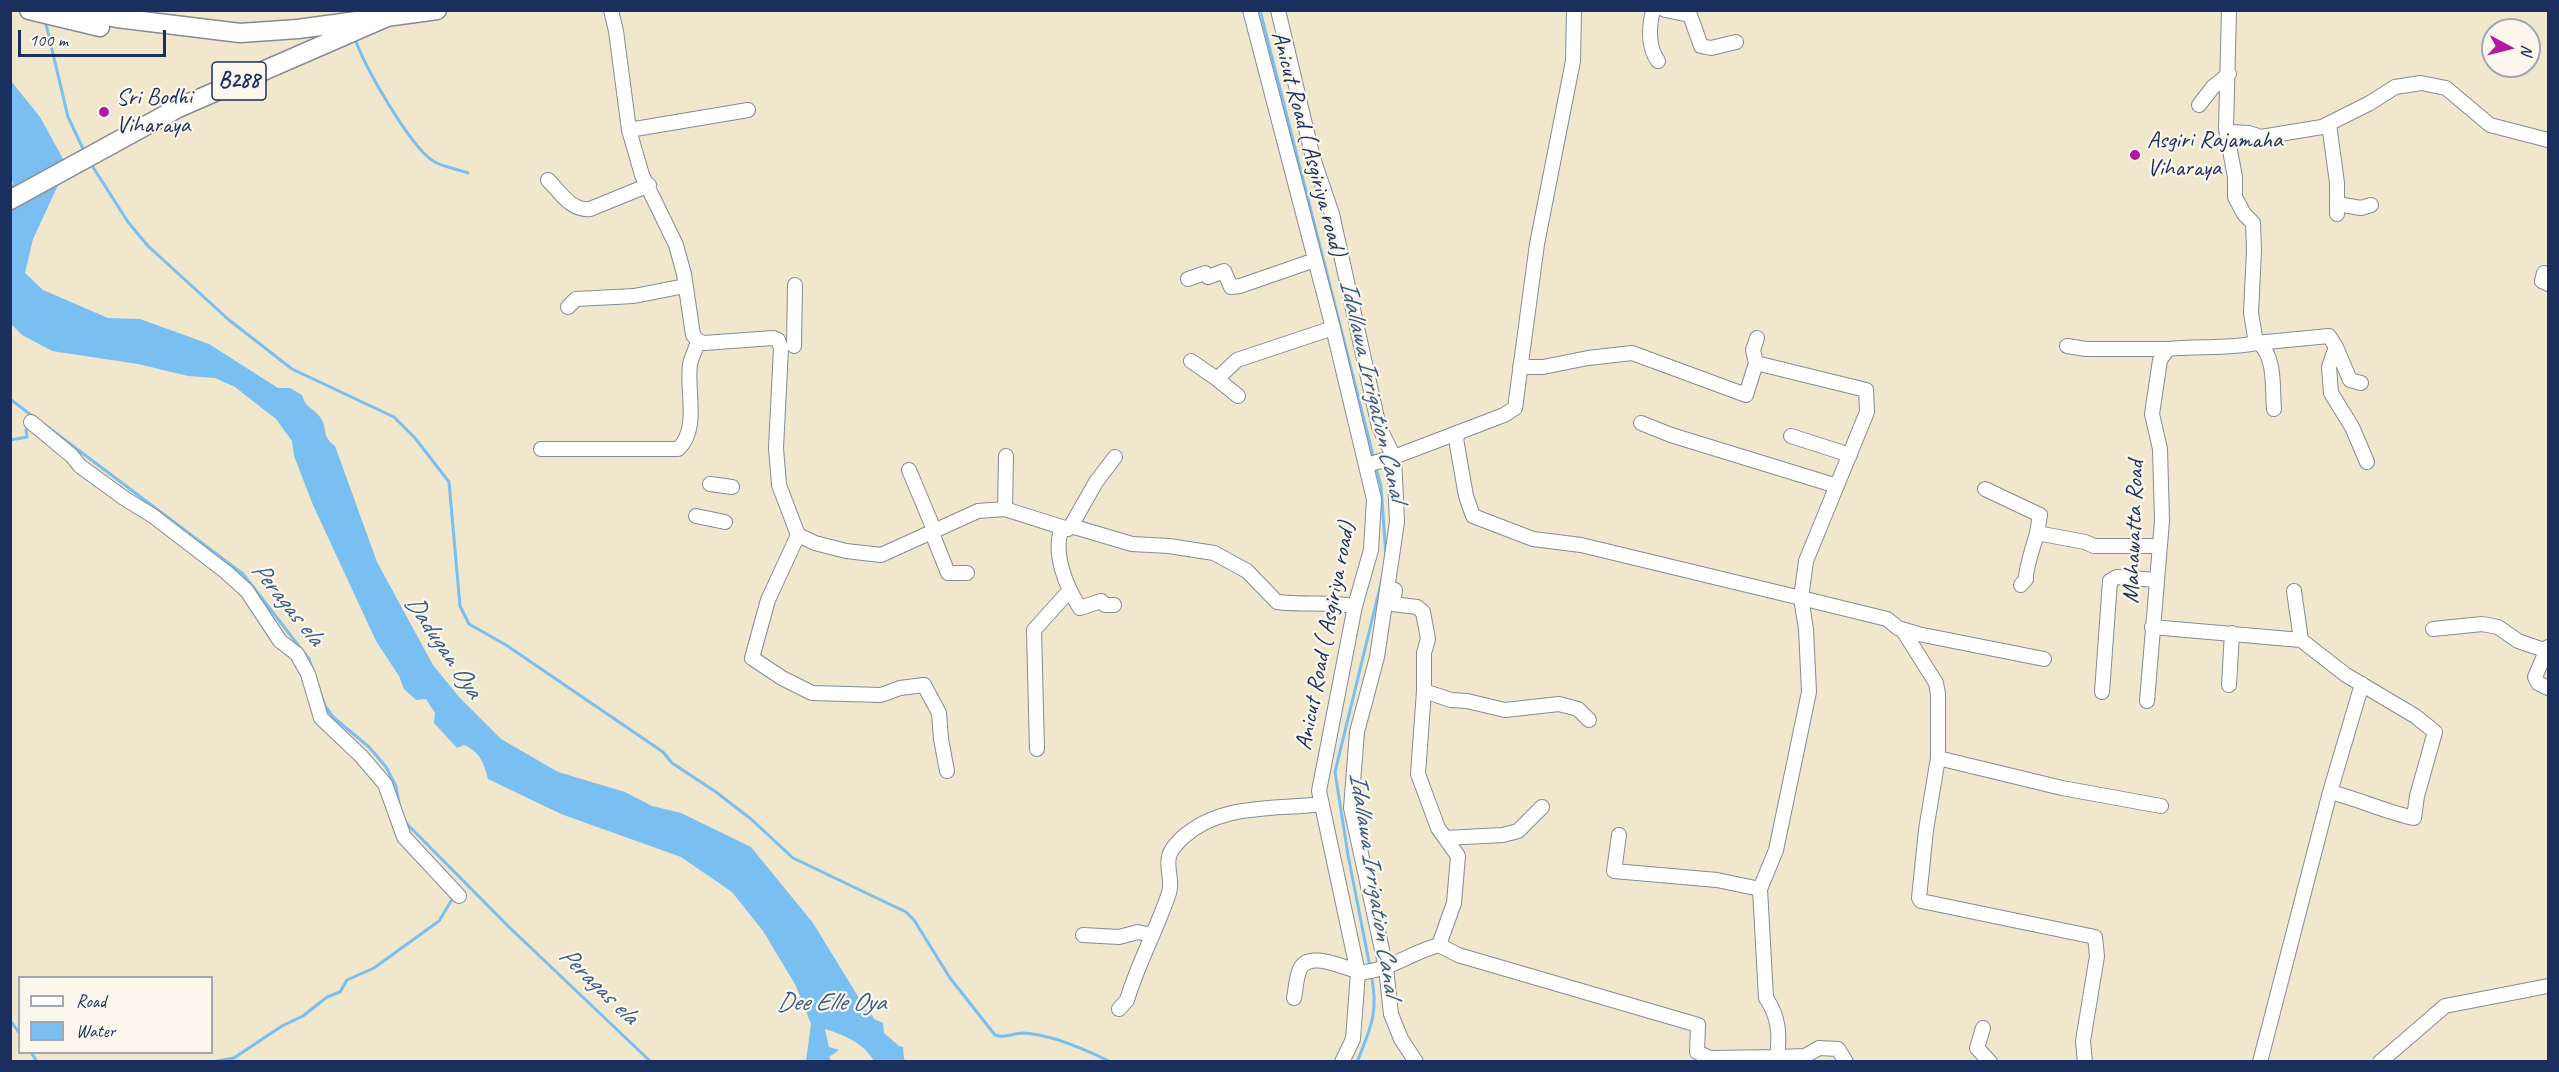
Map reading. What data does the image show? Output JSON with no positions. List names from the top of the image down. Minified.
{"streets":{"main road":["B288"],"street":["Anicut Road ( Asgiriya road)","Mahawatta Road"]},"water":["Idallawa Irrigation Canal","Peragas ela","Dadugan Oya","Dee Elle Oya"],"places":["Sri Bodhi Viharaya","Asgiri Rajamaha Viharaya"],"legend":["Road","Water"],"scale_bar":"100 m","north":"right"}
